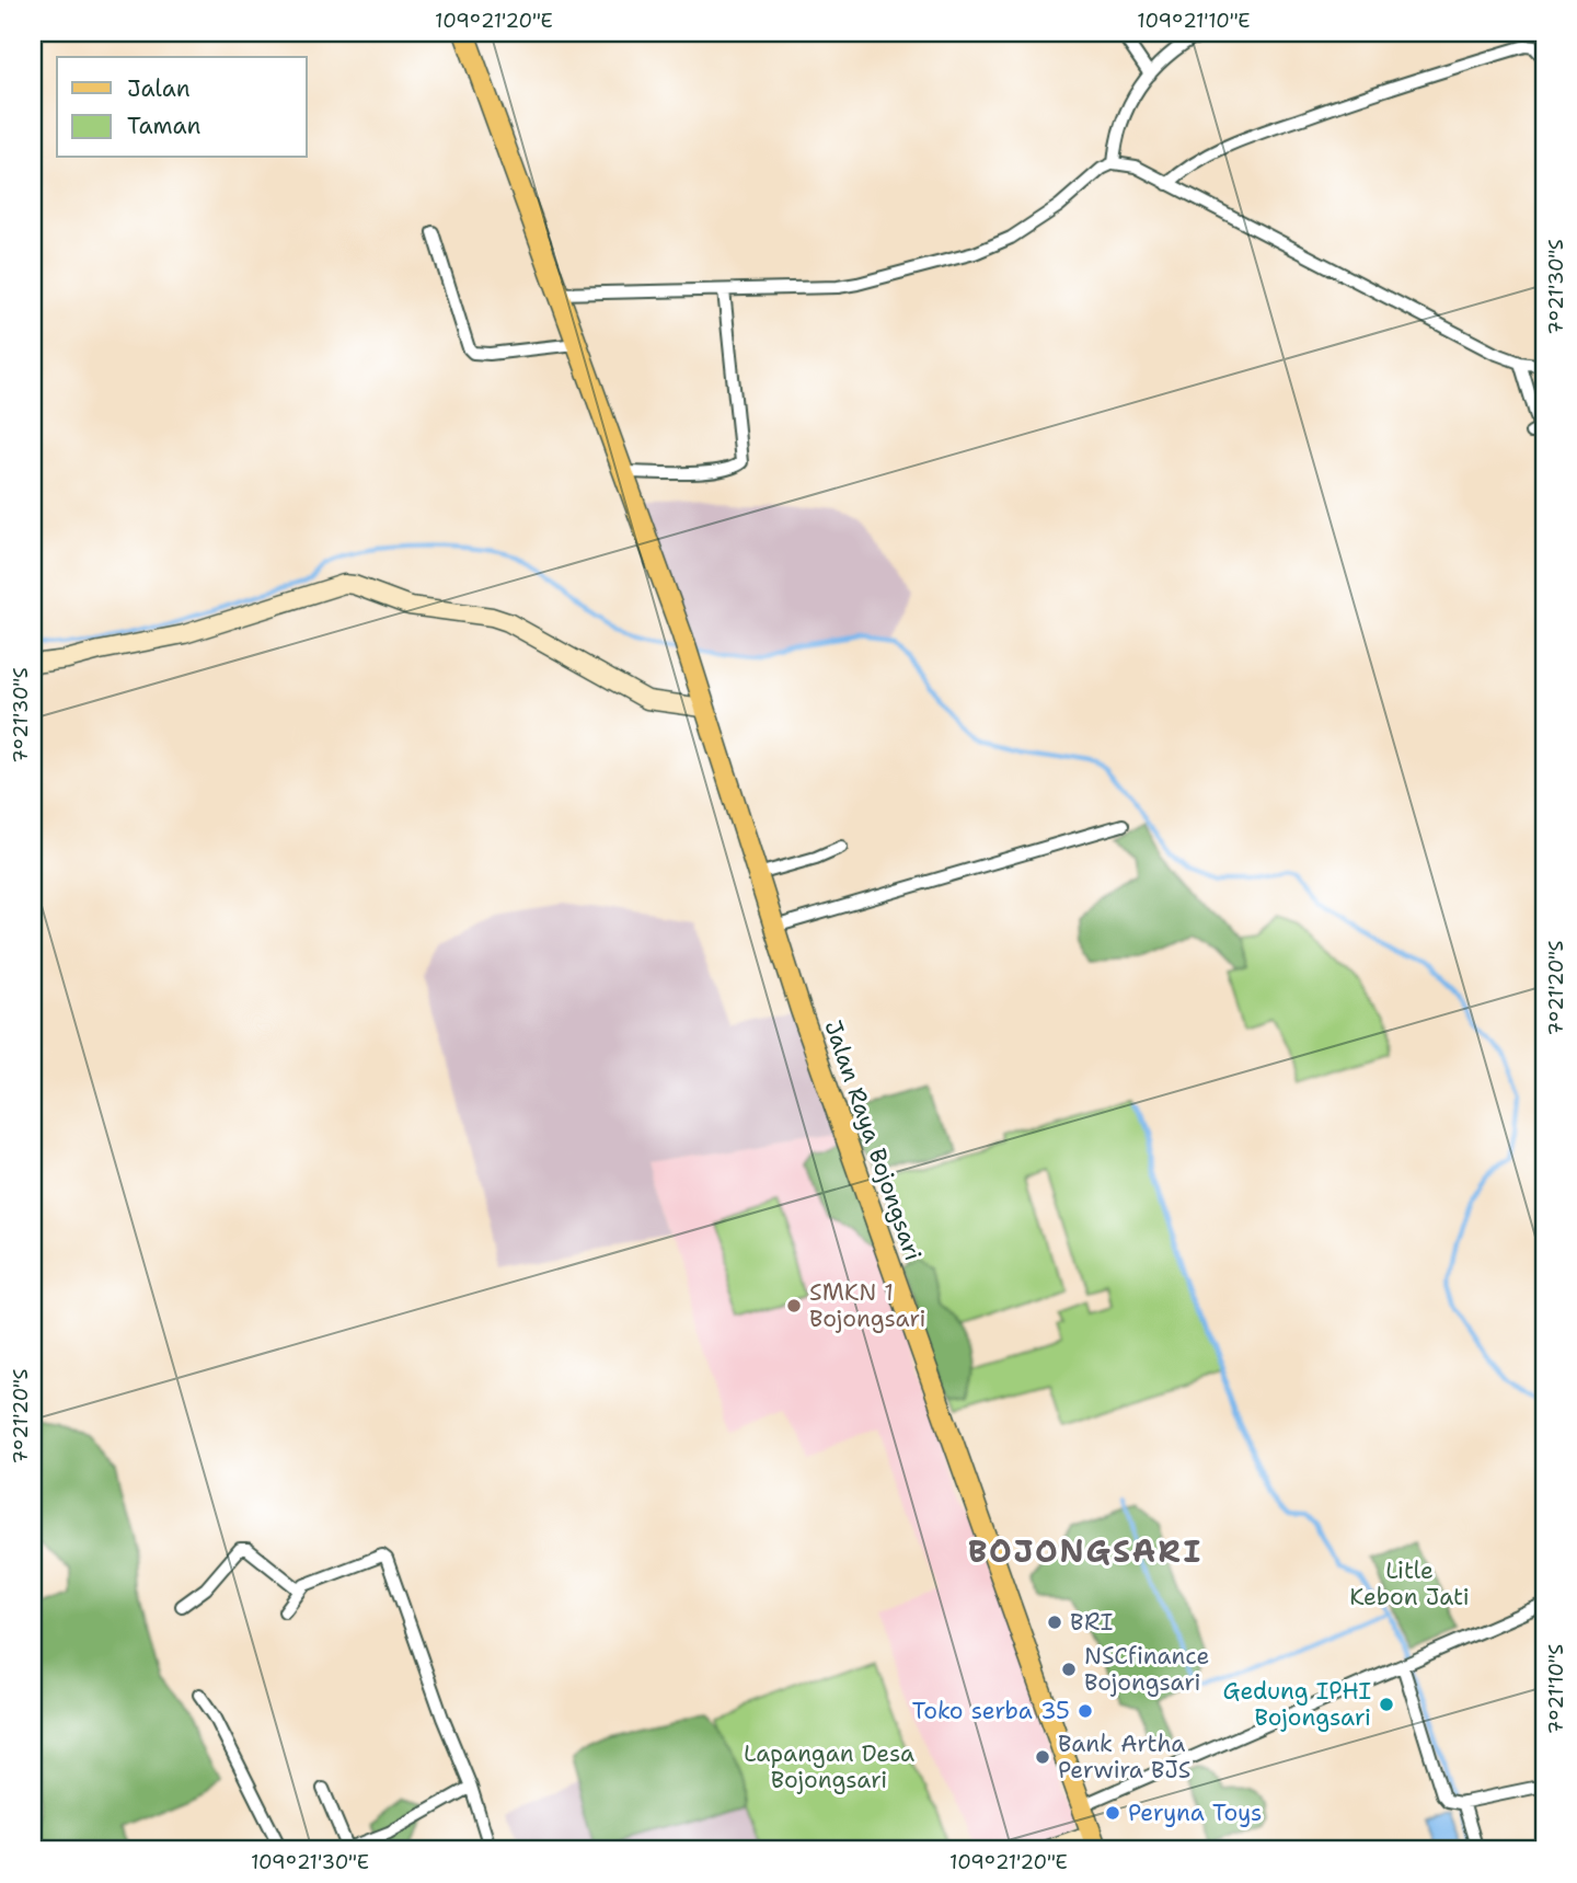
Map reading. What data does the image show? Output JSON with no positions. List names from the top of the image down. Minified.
{"streets":{"main road":["Jalan Raya Bojongsari"]},"districts":["BOJONGSARI"],"parks":["Litle Kebon Jati","Lapangan Desa Bojongsari"],"places":["SMKN 1 Bojongsari","BRI","NSCfinance Bojongsari","Gedung IPHI Bojongsari","Toko serba 35","Bank Artha Perwira BJS","Peryna Toys"],"legend":["Jalan","Taman"],"coordinates":["109°21'20\"E","109°21'10\"E","7°21'30\"S","7°21'20\"S","7°21'10\"S","109°21'30\"E"]}
